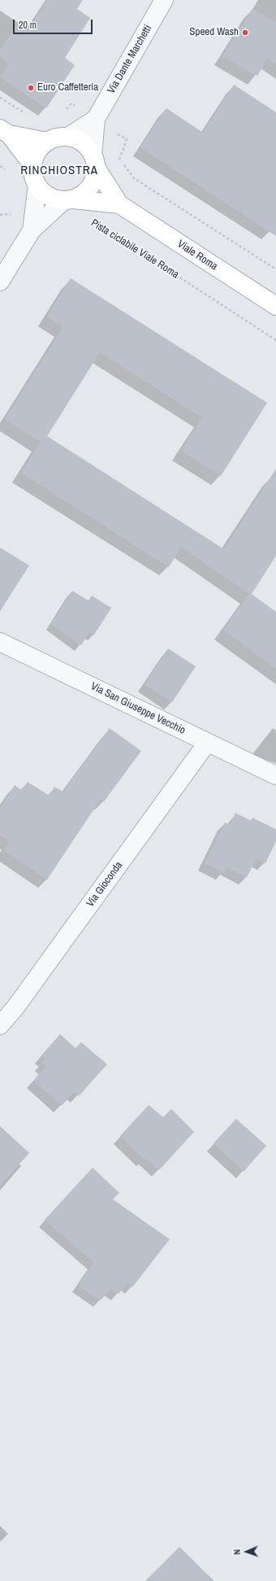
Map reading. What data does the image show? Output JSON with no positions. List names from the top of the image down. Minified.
{"streets":{"main road":["Viale Roma"],"street":["Via Dante Marchetti","Via San Giuseppe Vecchio","Via Gioconda"],"path":["Pista ciclabile Viale Roma"]},"crossings":[["Via San Giuseppe Vecchio","Via Gioconda"]],"districts":["RINCHIOSTRA"],"places":["Speed Wash","Euro Caffetteria"],"scale_bar":"20 m","north":"left"}
